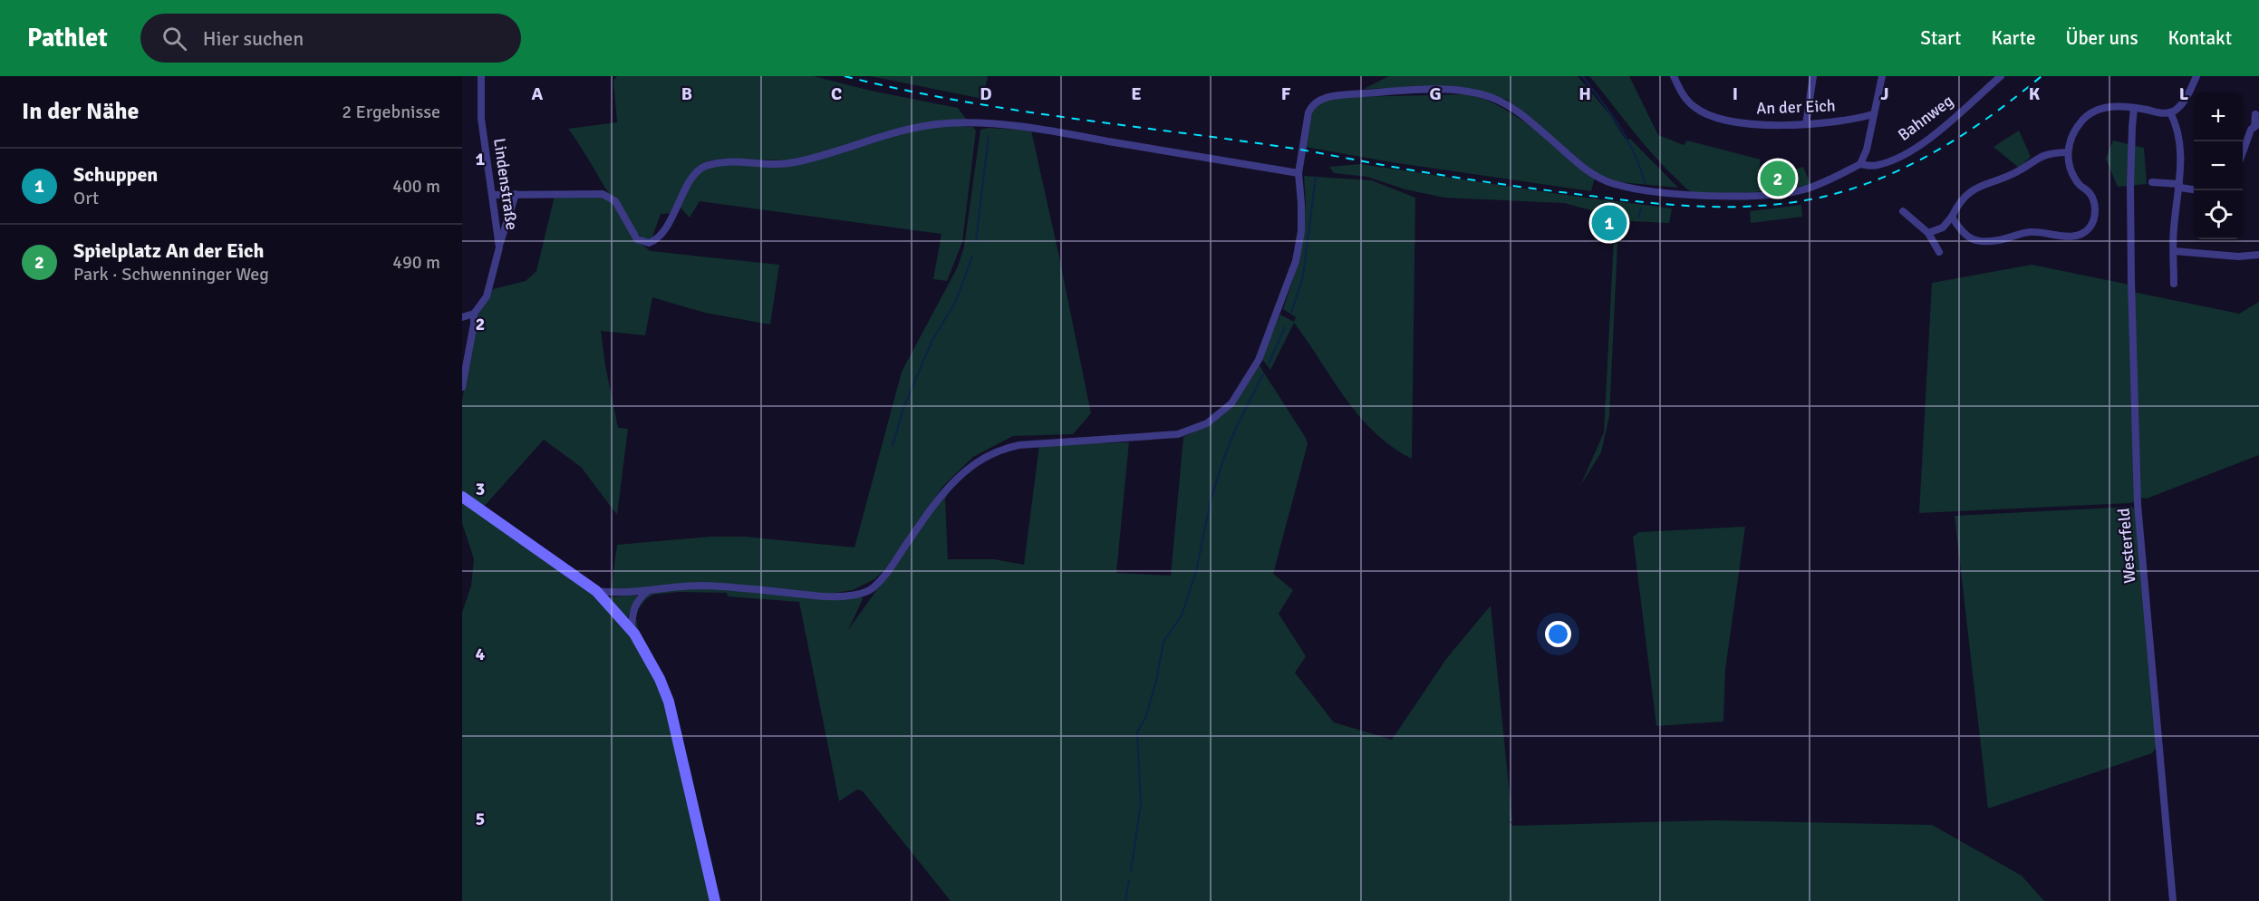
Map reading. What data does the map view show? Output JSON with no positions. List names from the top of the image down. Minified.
{"streets":{"street":["An der Eich","Bahnweg","Lindenstraße","Westerfeld"]},"page":{"header":"Pathlet","search":"Hier suchen","nav":["Start","Karte","Über uns","Kontakt"],"heading":["In der Nähe","2 Ergebnisse"],"map_buttons":["+","−"],"list":[{"mark":"1","name":"Schuppen","note":"Ort","value":"400 m"},{"mark":"2","name":"Spielplatz An der Eich","note":"Park · Schwenninger Weg","value":"490 m"}],"pins":["2","1"]},"grid":{"columns":["A","B","C","D","E","F","G","H","I","J","K","L"],"rows":["1","2","3","4","5"]}}
